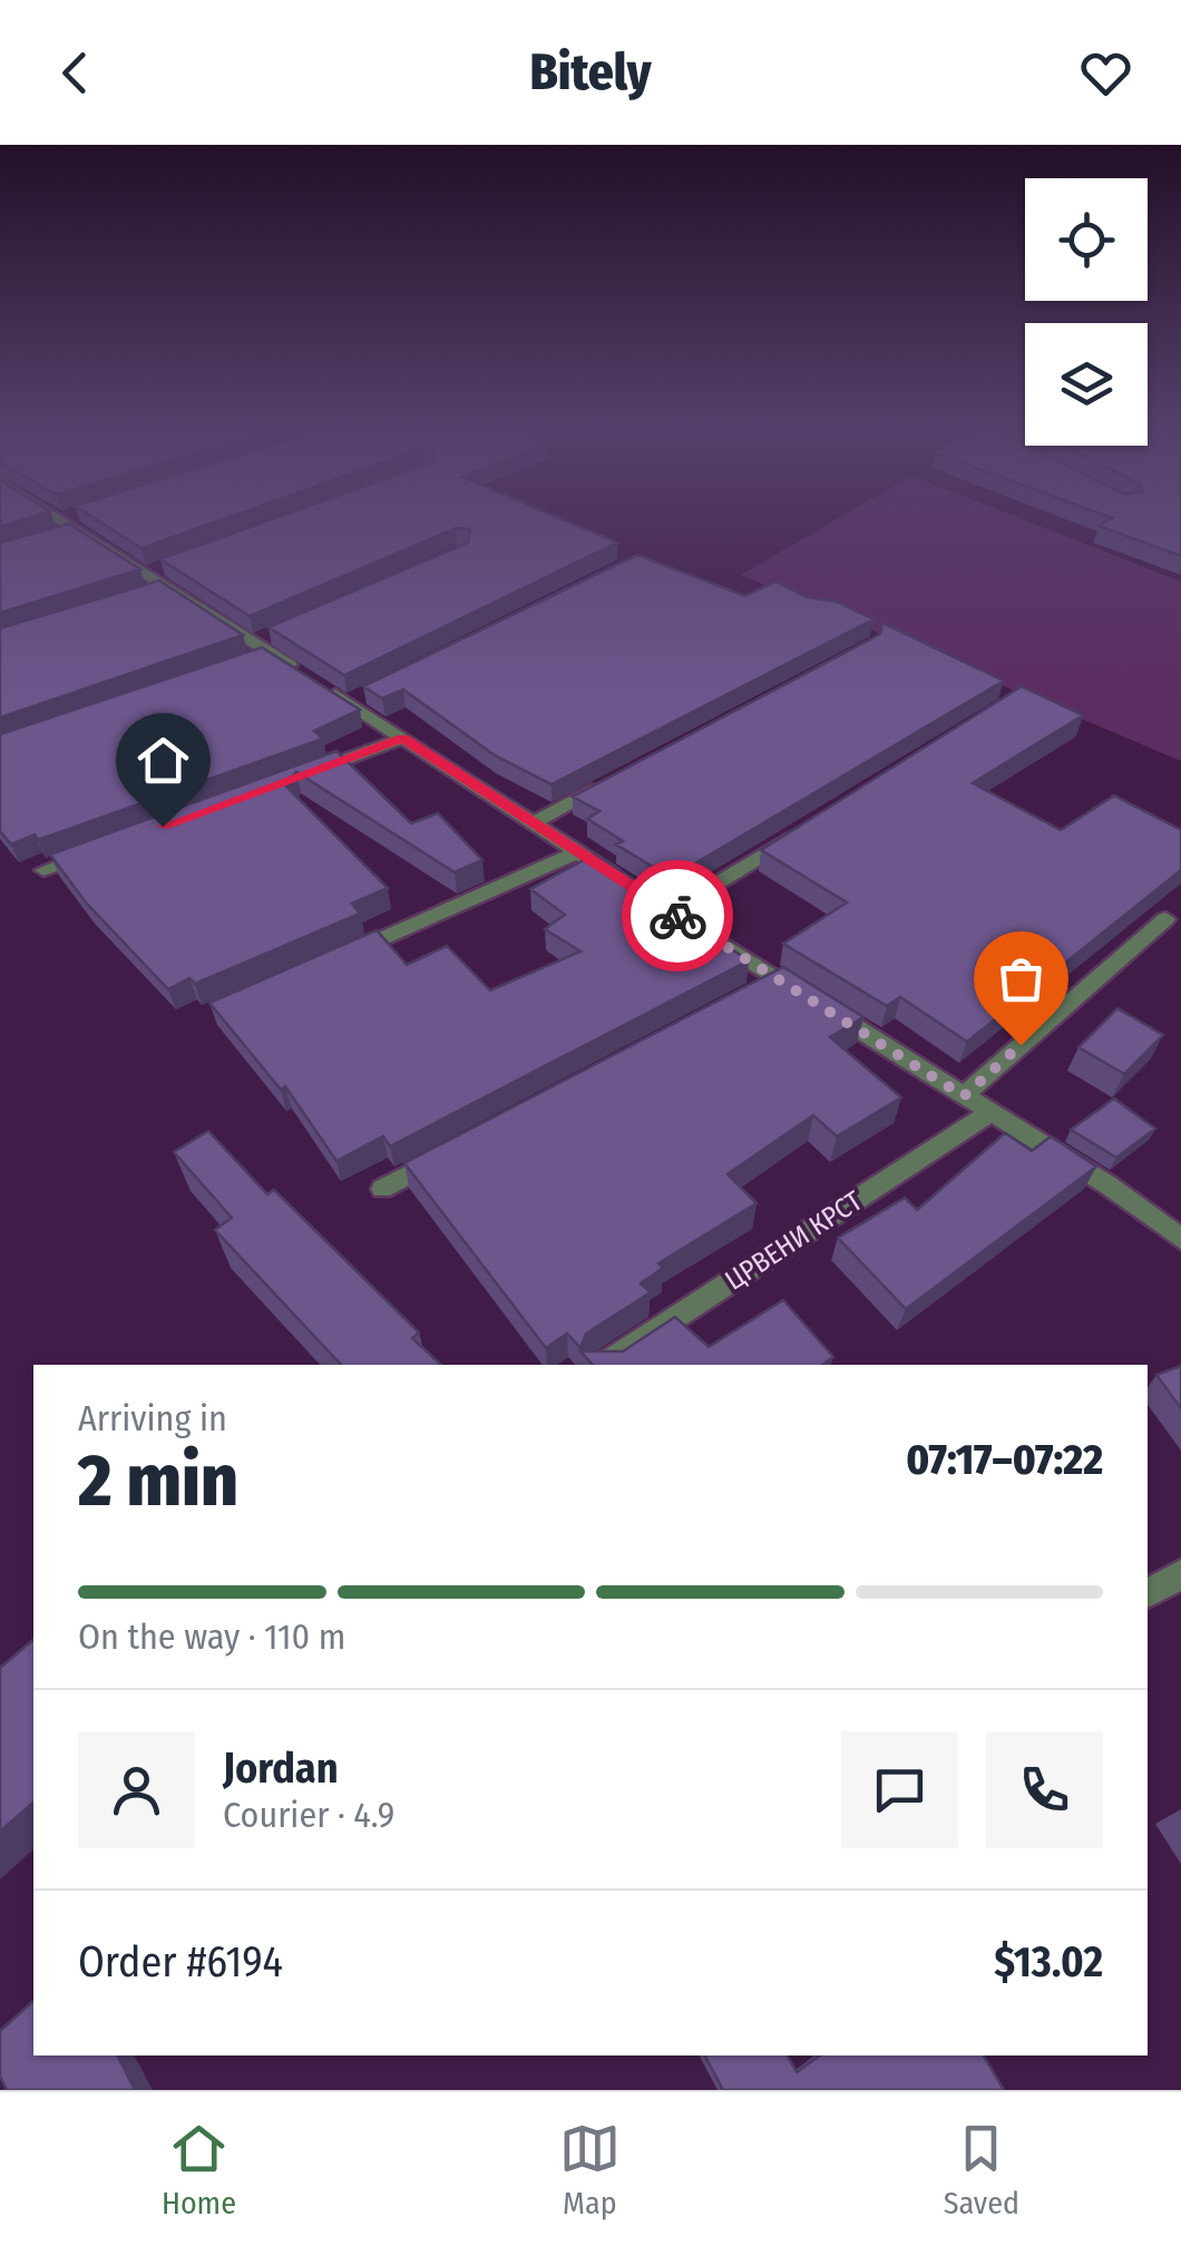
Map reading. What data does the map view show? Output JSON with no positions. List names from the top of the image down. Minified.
{"streets":{"street":["ЦРВЕНИ КРСТ"]},"page":{"header":"Bitely","heading":["2 min","Arriving in","07:17–07:22"],"panel":["Jordan","Courier · 4.9","Order #6194","$13.02"],"bar":"On the way · 110 m","tabs":["Home","Map","Saved"]}}
